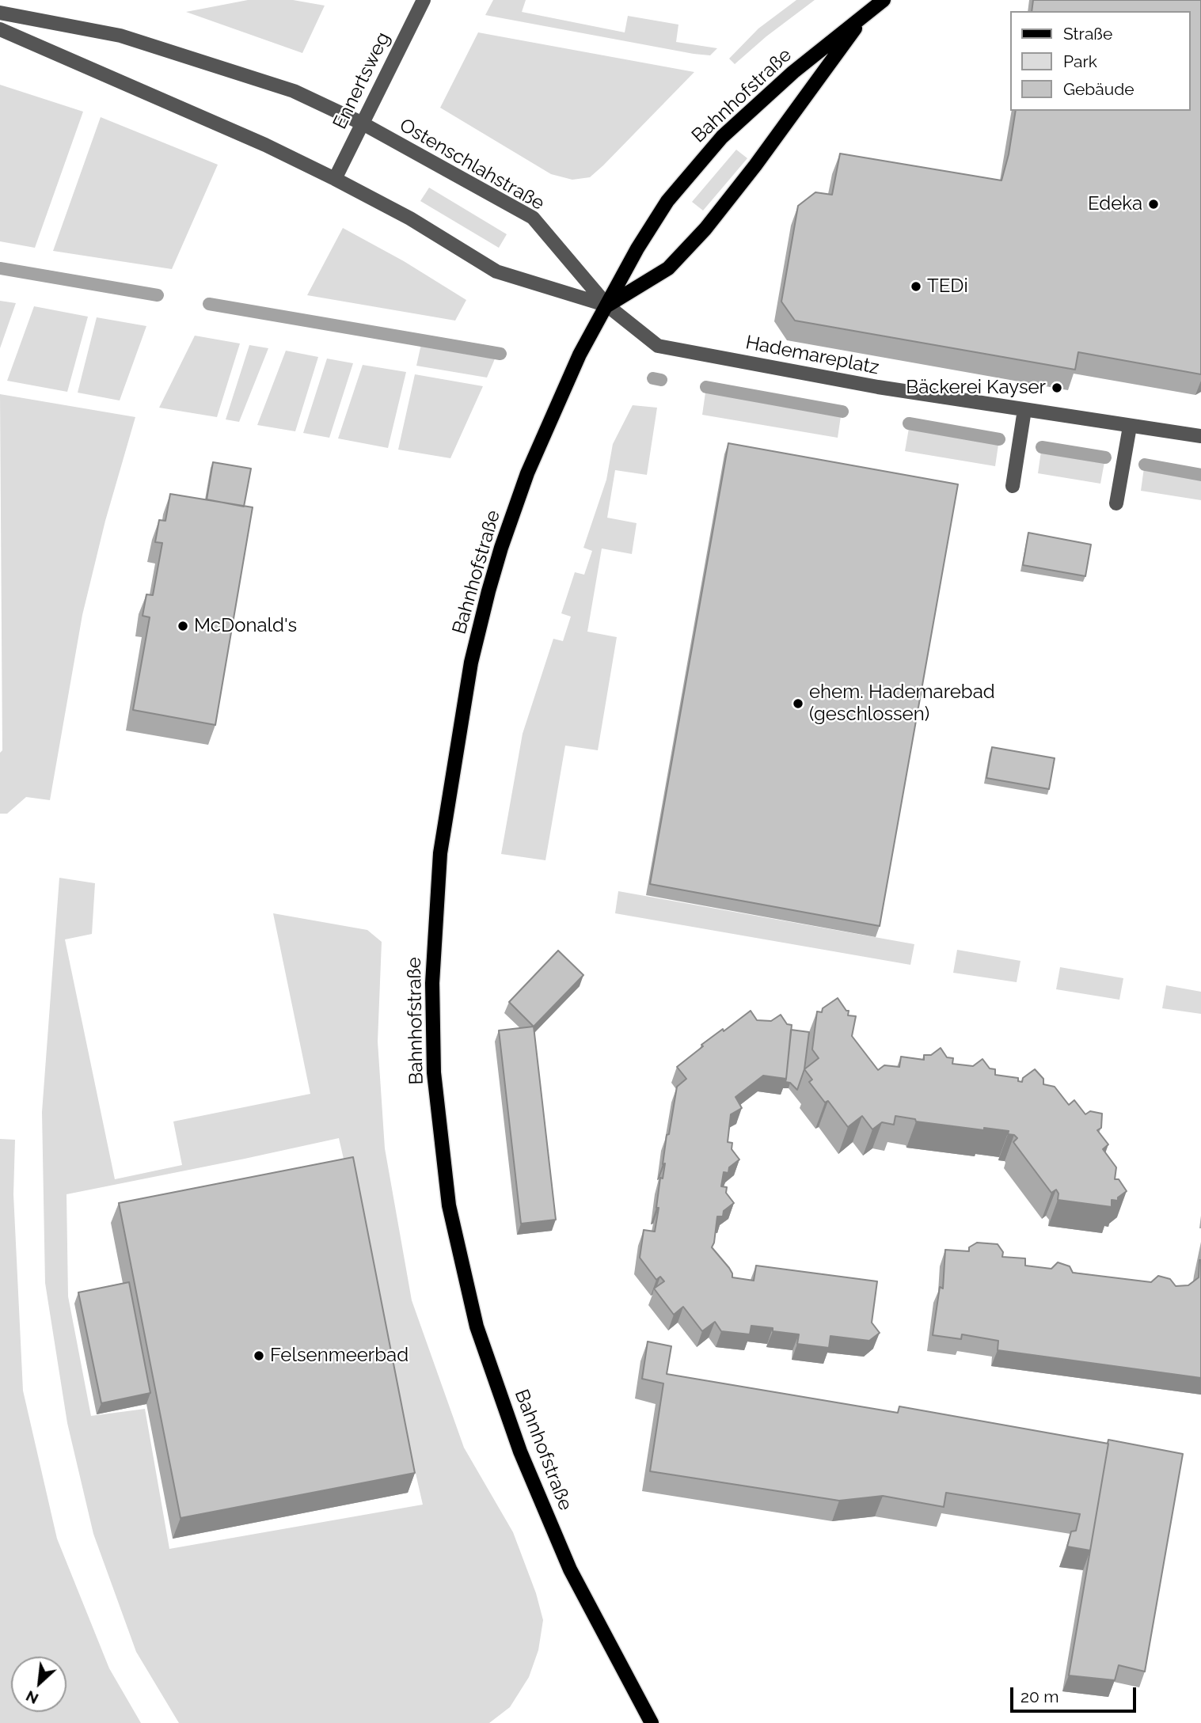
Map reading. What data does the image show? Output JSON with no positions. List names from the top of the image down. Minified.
{"streets":{"main road":["Bahnhofstraße"],"street":["Ennertsweg","Ostenschlahstraße","Hademareplatz"]},"crossings":[["Ennertsweg","Ostenschlahstraße"],["Bahnhofstraße","Ostenschlahstraße"],["Bahnhofstraße","Hademareplatz"],["Ostenschlahstraße","Hademareplatz"]],"places":["Edeka","TEDi","Bäckerei Kayser","McDonald's","ehem. Hademarebad (geschlossen)","Felsenmeerbad"],"legend":["Straße","Park","Gebäude"],"scale_bar":"20 m","north":"bottom left"}
